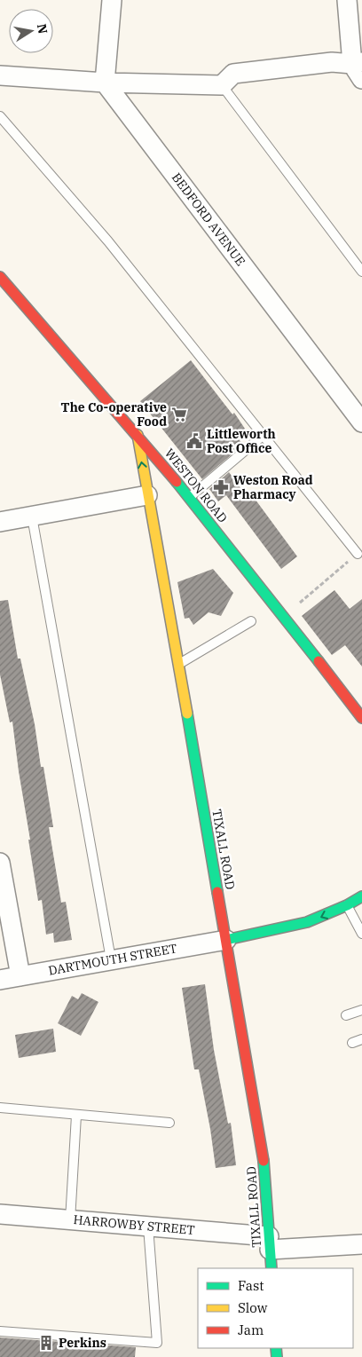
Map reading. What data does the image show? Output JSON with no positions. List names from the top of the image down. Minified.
{"streets":{"main road":["WESTON ROAD","TIXALL ROAD"],"street":["BEDFORD AVENUE","DARTMOUTH STREET","HARROWBY STREET"]},"crossings":[["WESTON ROAD","TIXALL ROAD"],["TIXALL ROAD","DARTMOUTH STREET"],["TIXALL ROAD","HARROWBY STREET"]],"places":{"supermarket":["The Co-operative Food"],"public building":["Littleworth Post Office"],"pharmacy":["Weston Road Pharmacy"],"building":["Perkins"]},"legend":["Fast","Slow","Jam"],"north":"right"}
